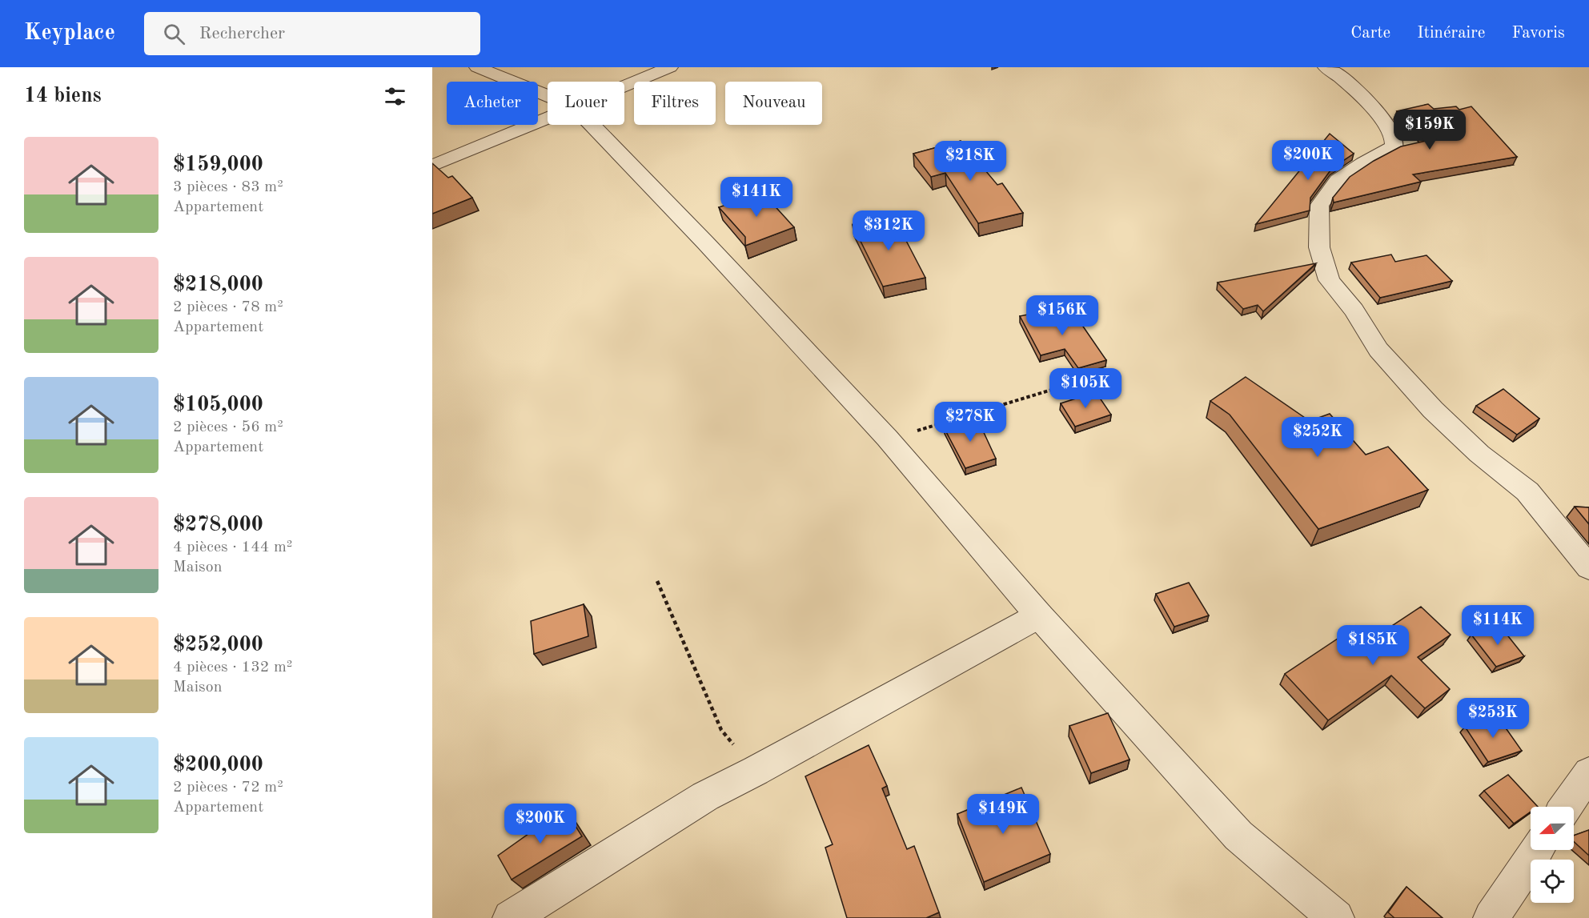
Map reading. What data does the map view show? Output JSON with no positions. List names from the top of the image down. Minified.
{"north":"left","page":{"header":"Keyplace","search":"Rechercher","nav":["Carte","Itinéraire","Favoris"],"heading":"14 biens","chip":["Acheter","Louer","Filtres","Nouveau"],"price":["$159K","$200K","$218K","$141K","$312K","$156K","$105K","$278K","$252K","$114K","$185K","$253K","$149K","$200K"],"list":[{"name":"$159,000","note":"3 pièces · 83 m² · Appartement"},{"name":"$218,000","note":"2 pièces · 78 m² · Appartement"},{"name":"$105,000","note":"2 pièces · 56 m² · Appartement"},{"name":"$278,000","note":"4 pièces · 144 m² · Maison"},{"name":"$252,000","note":"4 pièces · 132 m² · Maison"},{"name":"$200,000","note":"2 pièces · 72 m² · Appartement"}]}}
